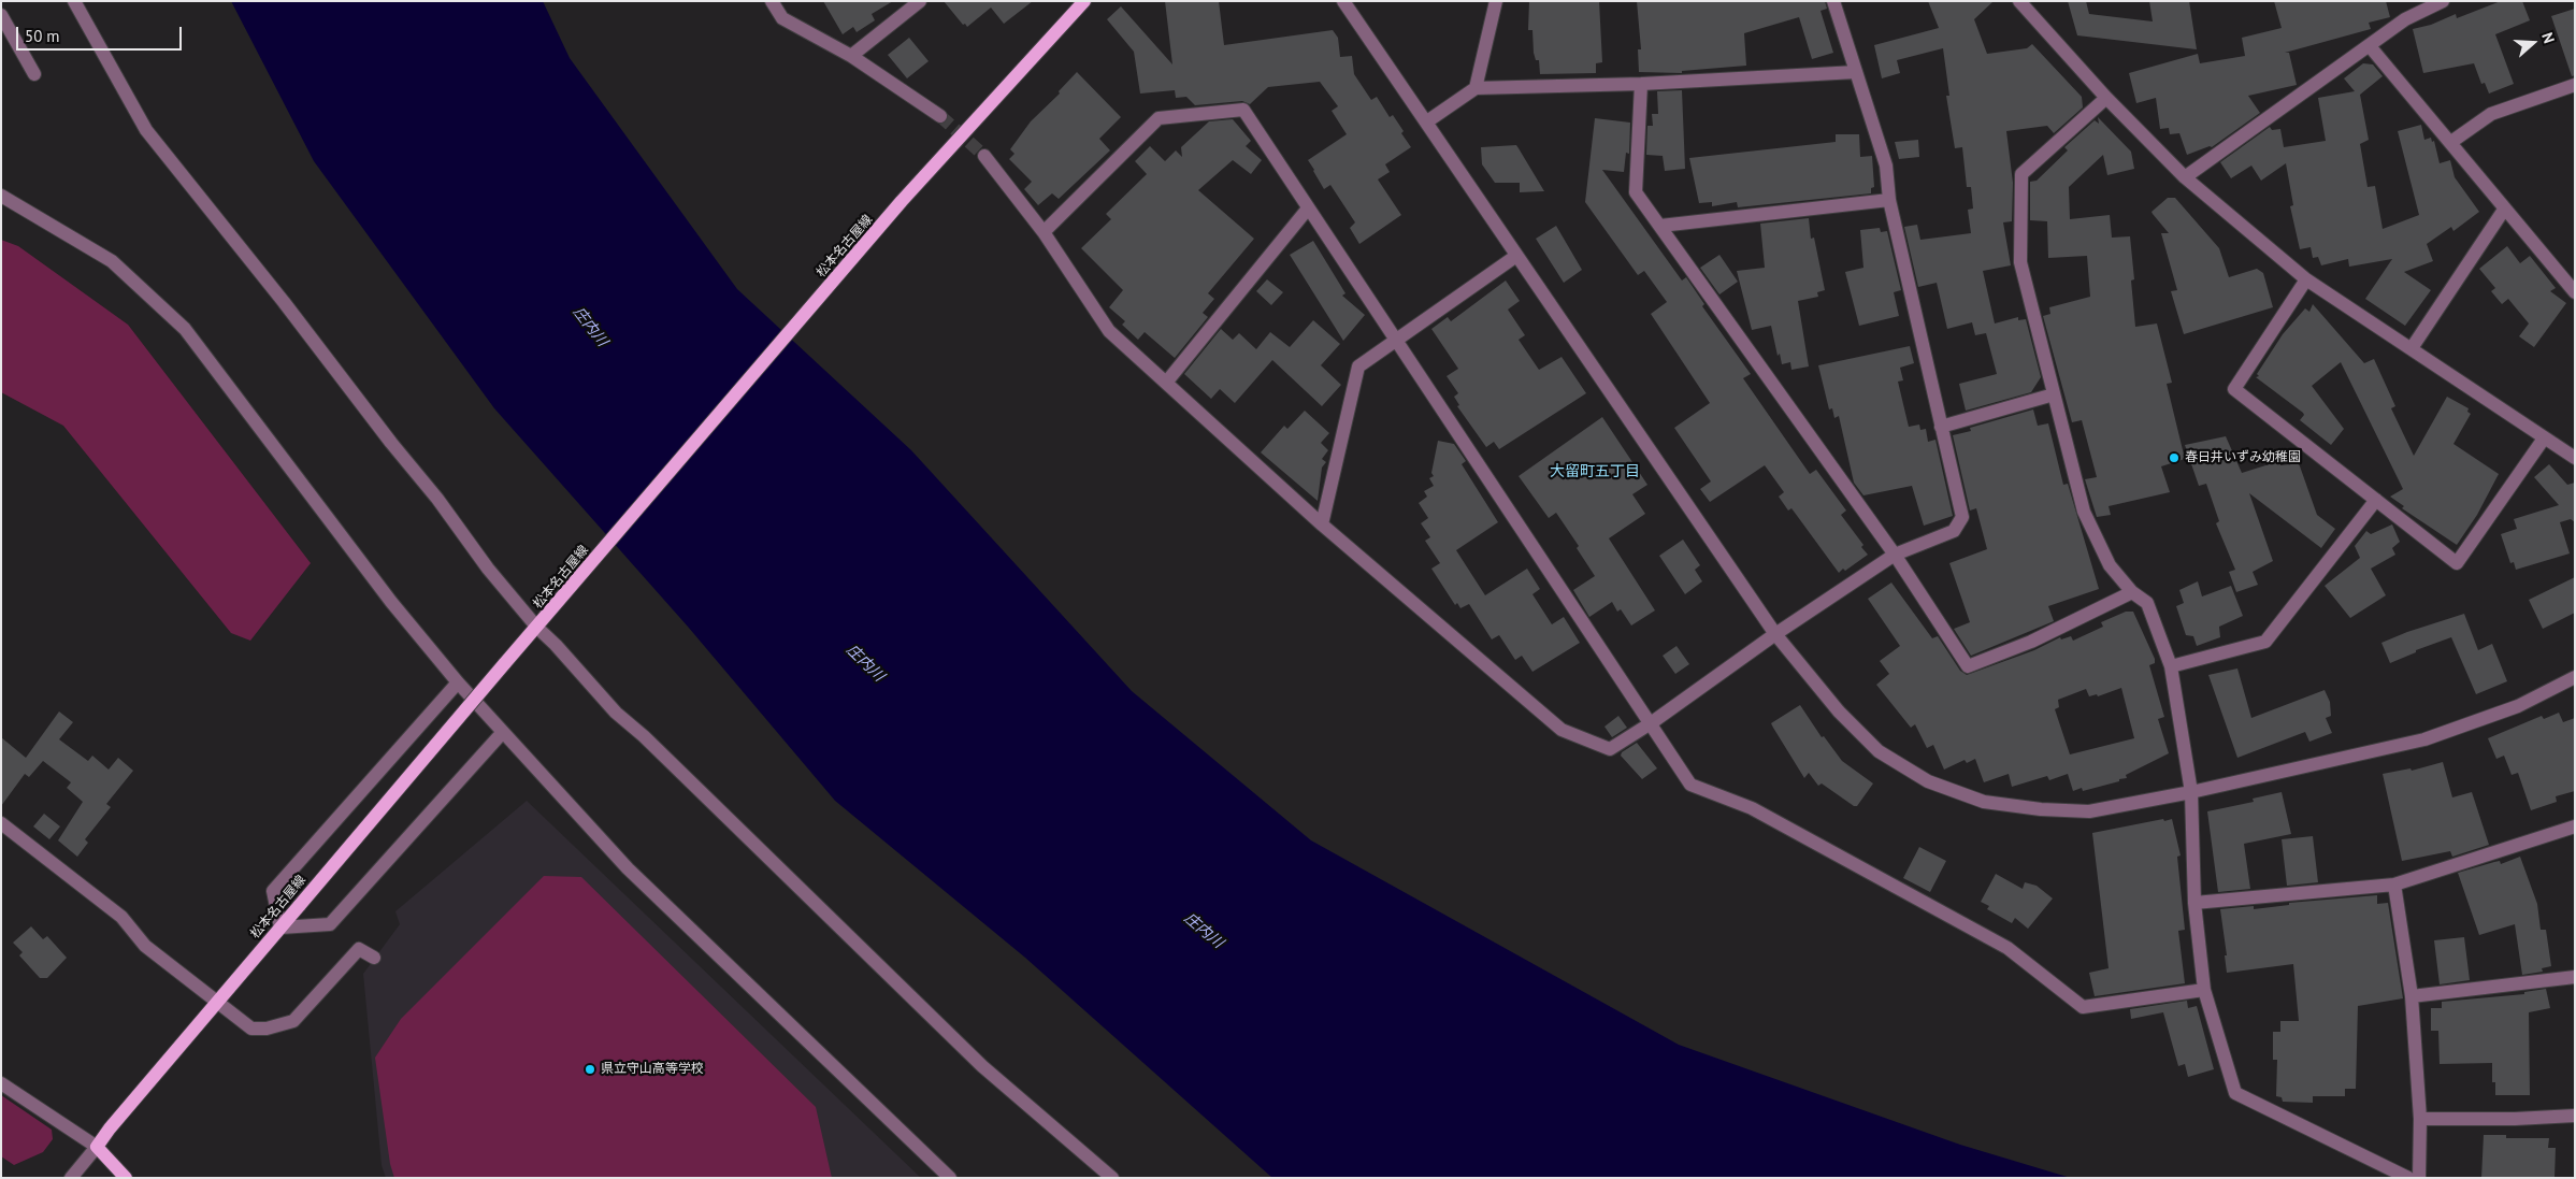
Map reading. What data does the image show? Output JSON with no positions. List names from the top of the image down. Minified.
{"streets":{"main road":["松本名古屋線"]},"districts":["大留町五丁目"],"water":["庄内川"],"places":["春日井いずみ幼稚園","県立守山高等学校"],"scale_bar":"50 m","north":"right"}
